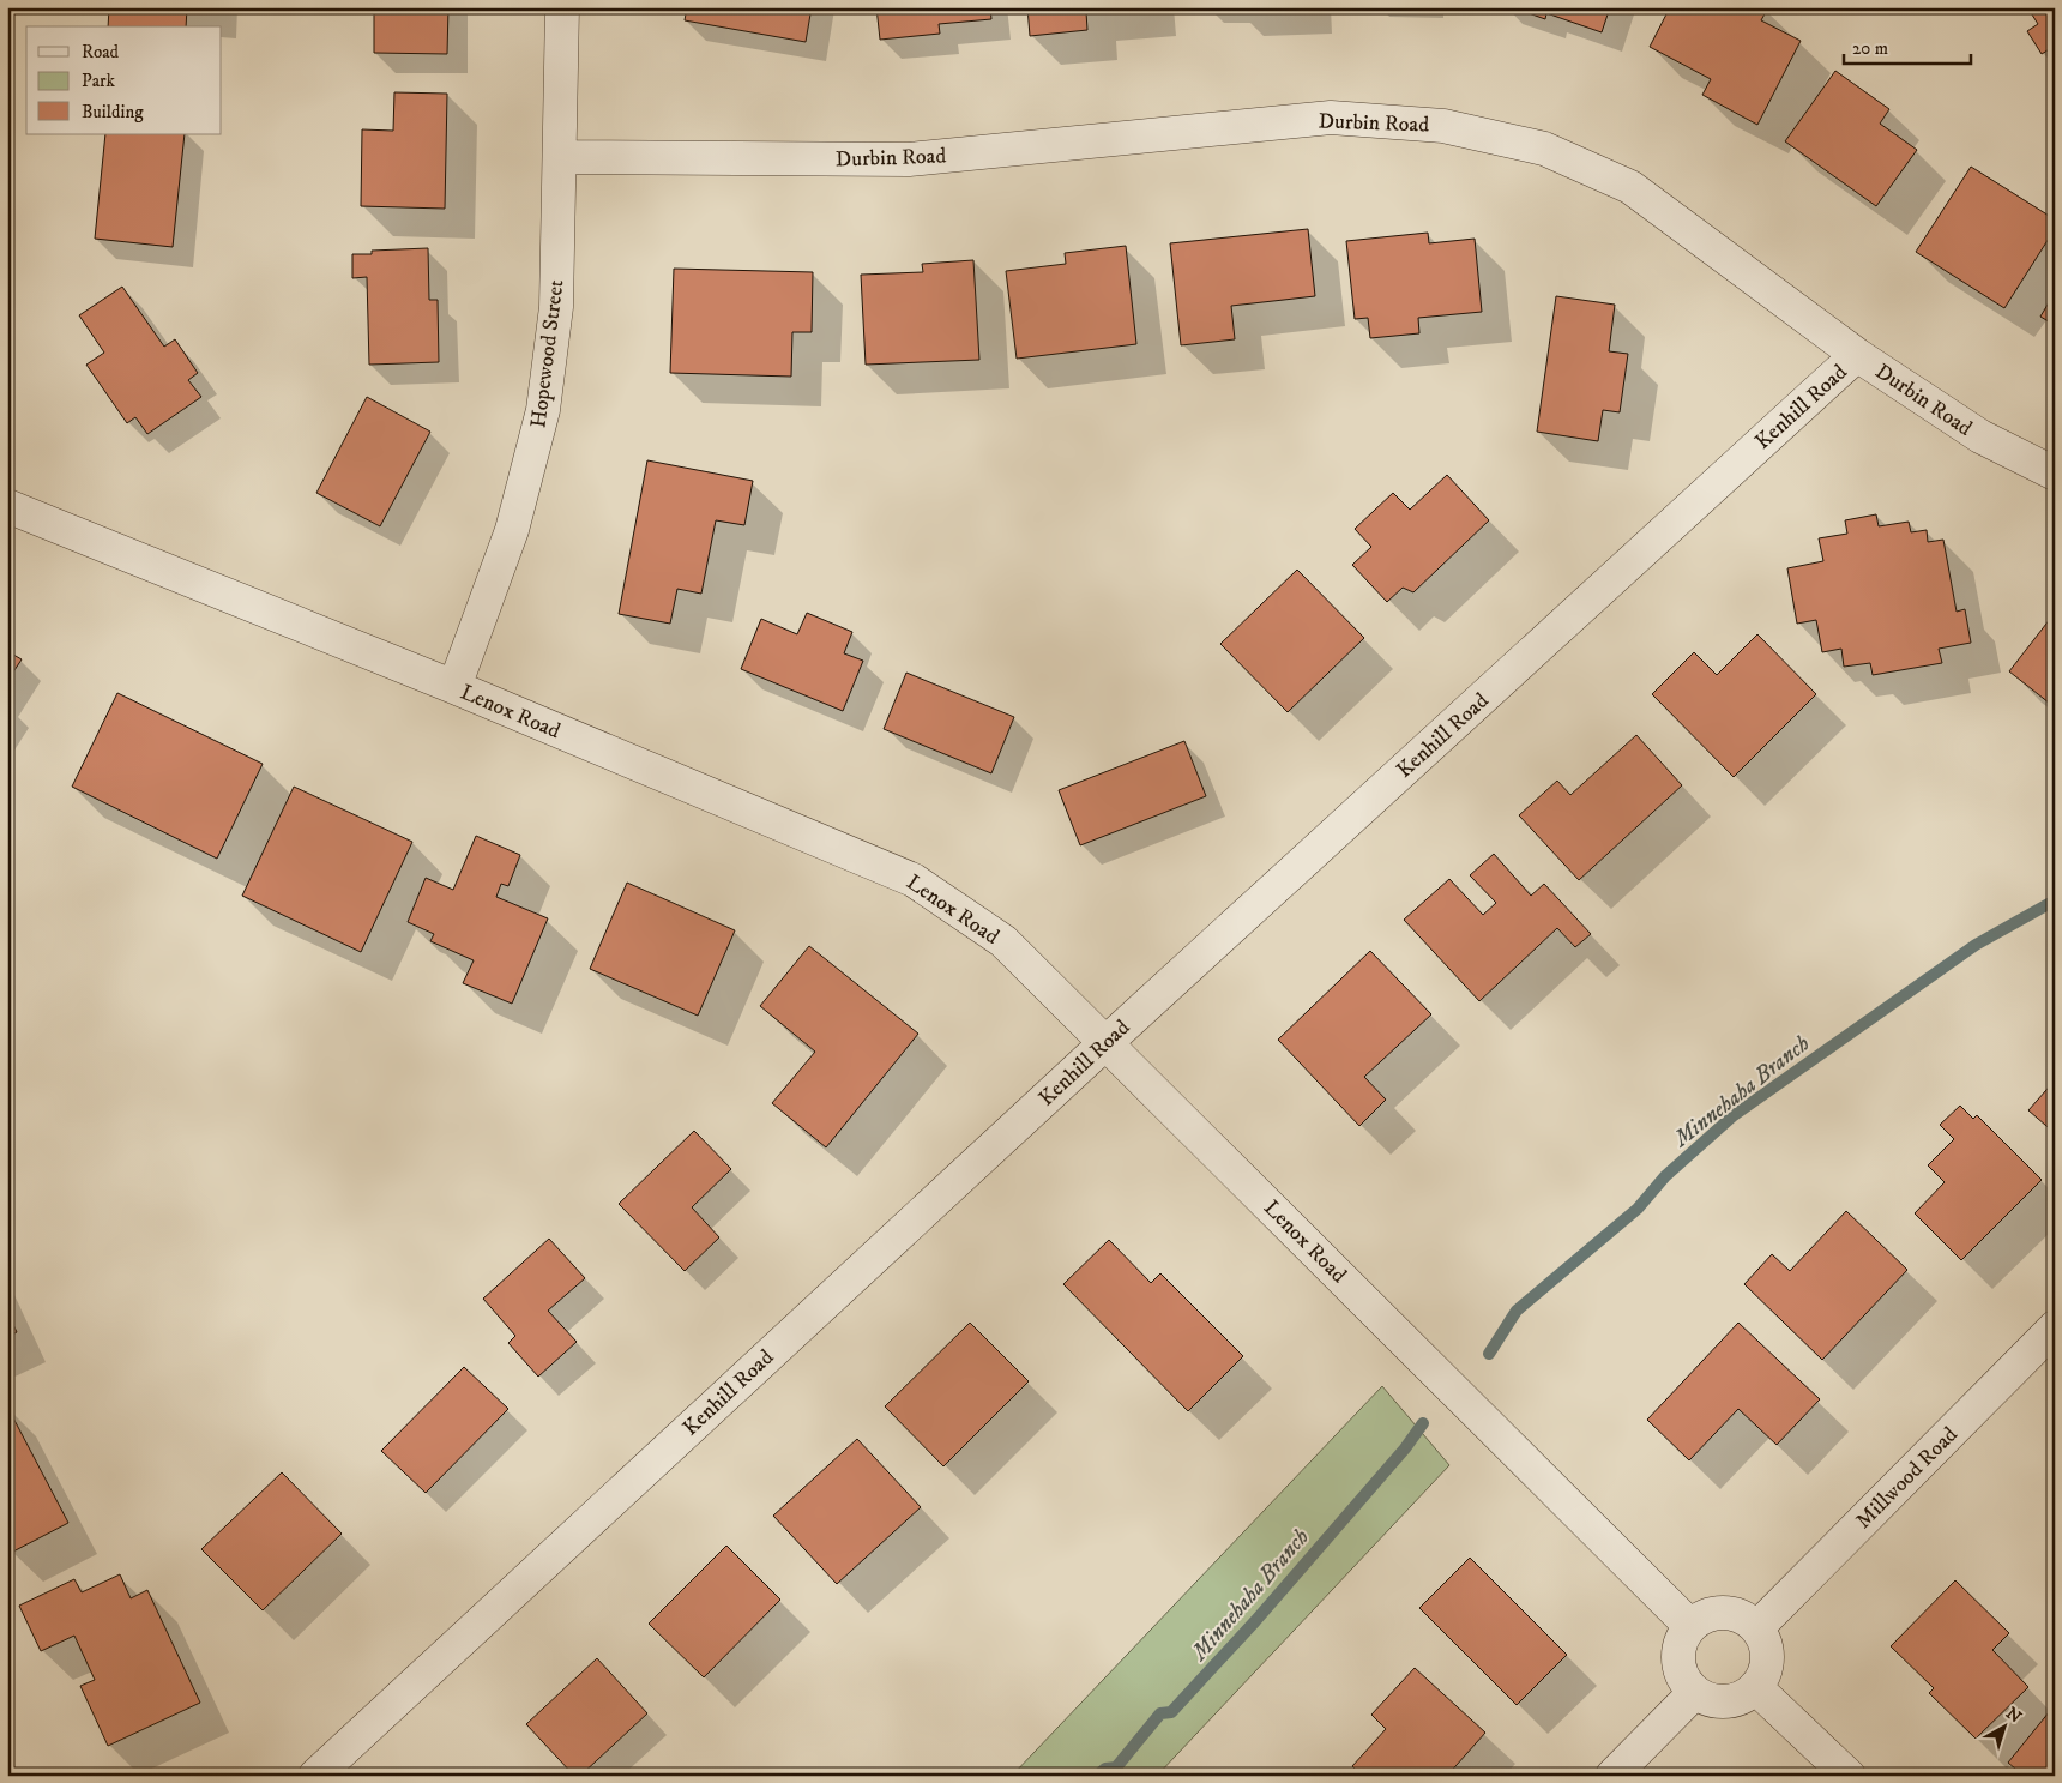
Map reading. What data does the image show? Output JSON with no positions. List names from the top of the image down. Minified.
{"streets":{"street":["Durbin Road","Hopewood Street","Kenhill Road","Lenox Road","Millwood Road"]},"crossings":[["Durbin Road","Hopewood Street"],["Durbin Road","Kenhill Road"],["Hopewood Street","Lenox Road"],["Kenhill Road","Lenox Road"],["Lenox Road","Millwood Road"]],"water":["Minnehaha Branch"],"legend":["Road","Park","Building"],"scale_bar":"20 m","north":"top right"}
